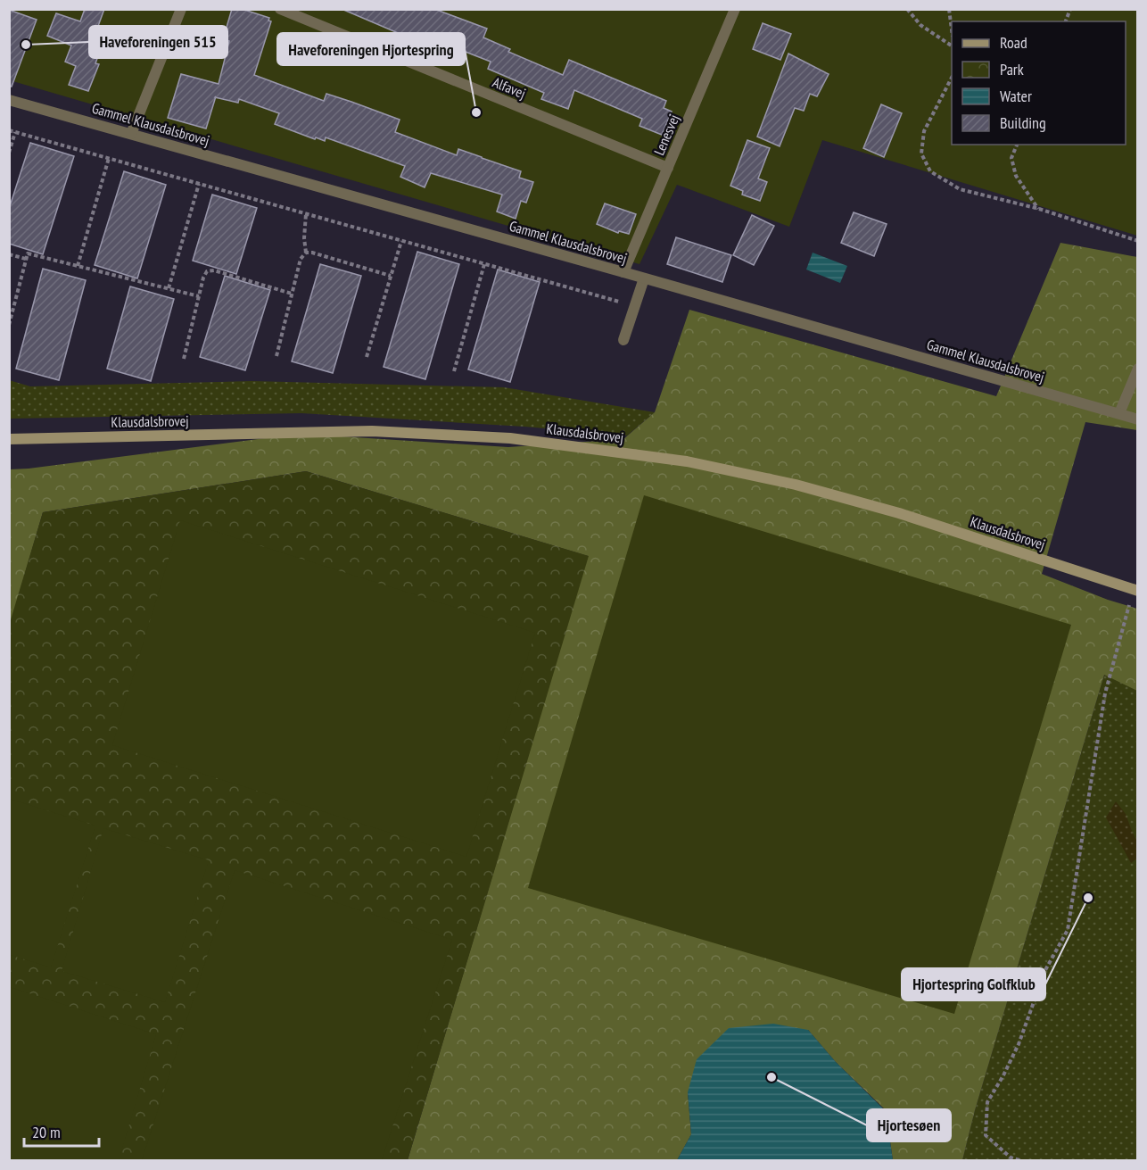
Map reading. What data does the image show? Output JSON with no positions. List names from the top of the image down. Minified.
{"streets":{"street":["Alfavej","Gammel Klausdalsbrovej","Lenesvej","Klausdalsbrovej"]},"crossings":[["Alfavej","Lenesvej"],["Gammel Klausdalsbrovej","Lenesvej"]],"places":["Haveforeningen 515","Haveforeningen Hjortespring","Hjortespring Golfklub","Hjortesøen"],"legend":["Road","Park","Water","Building"],"scale_bar":"20 m"}
